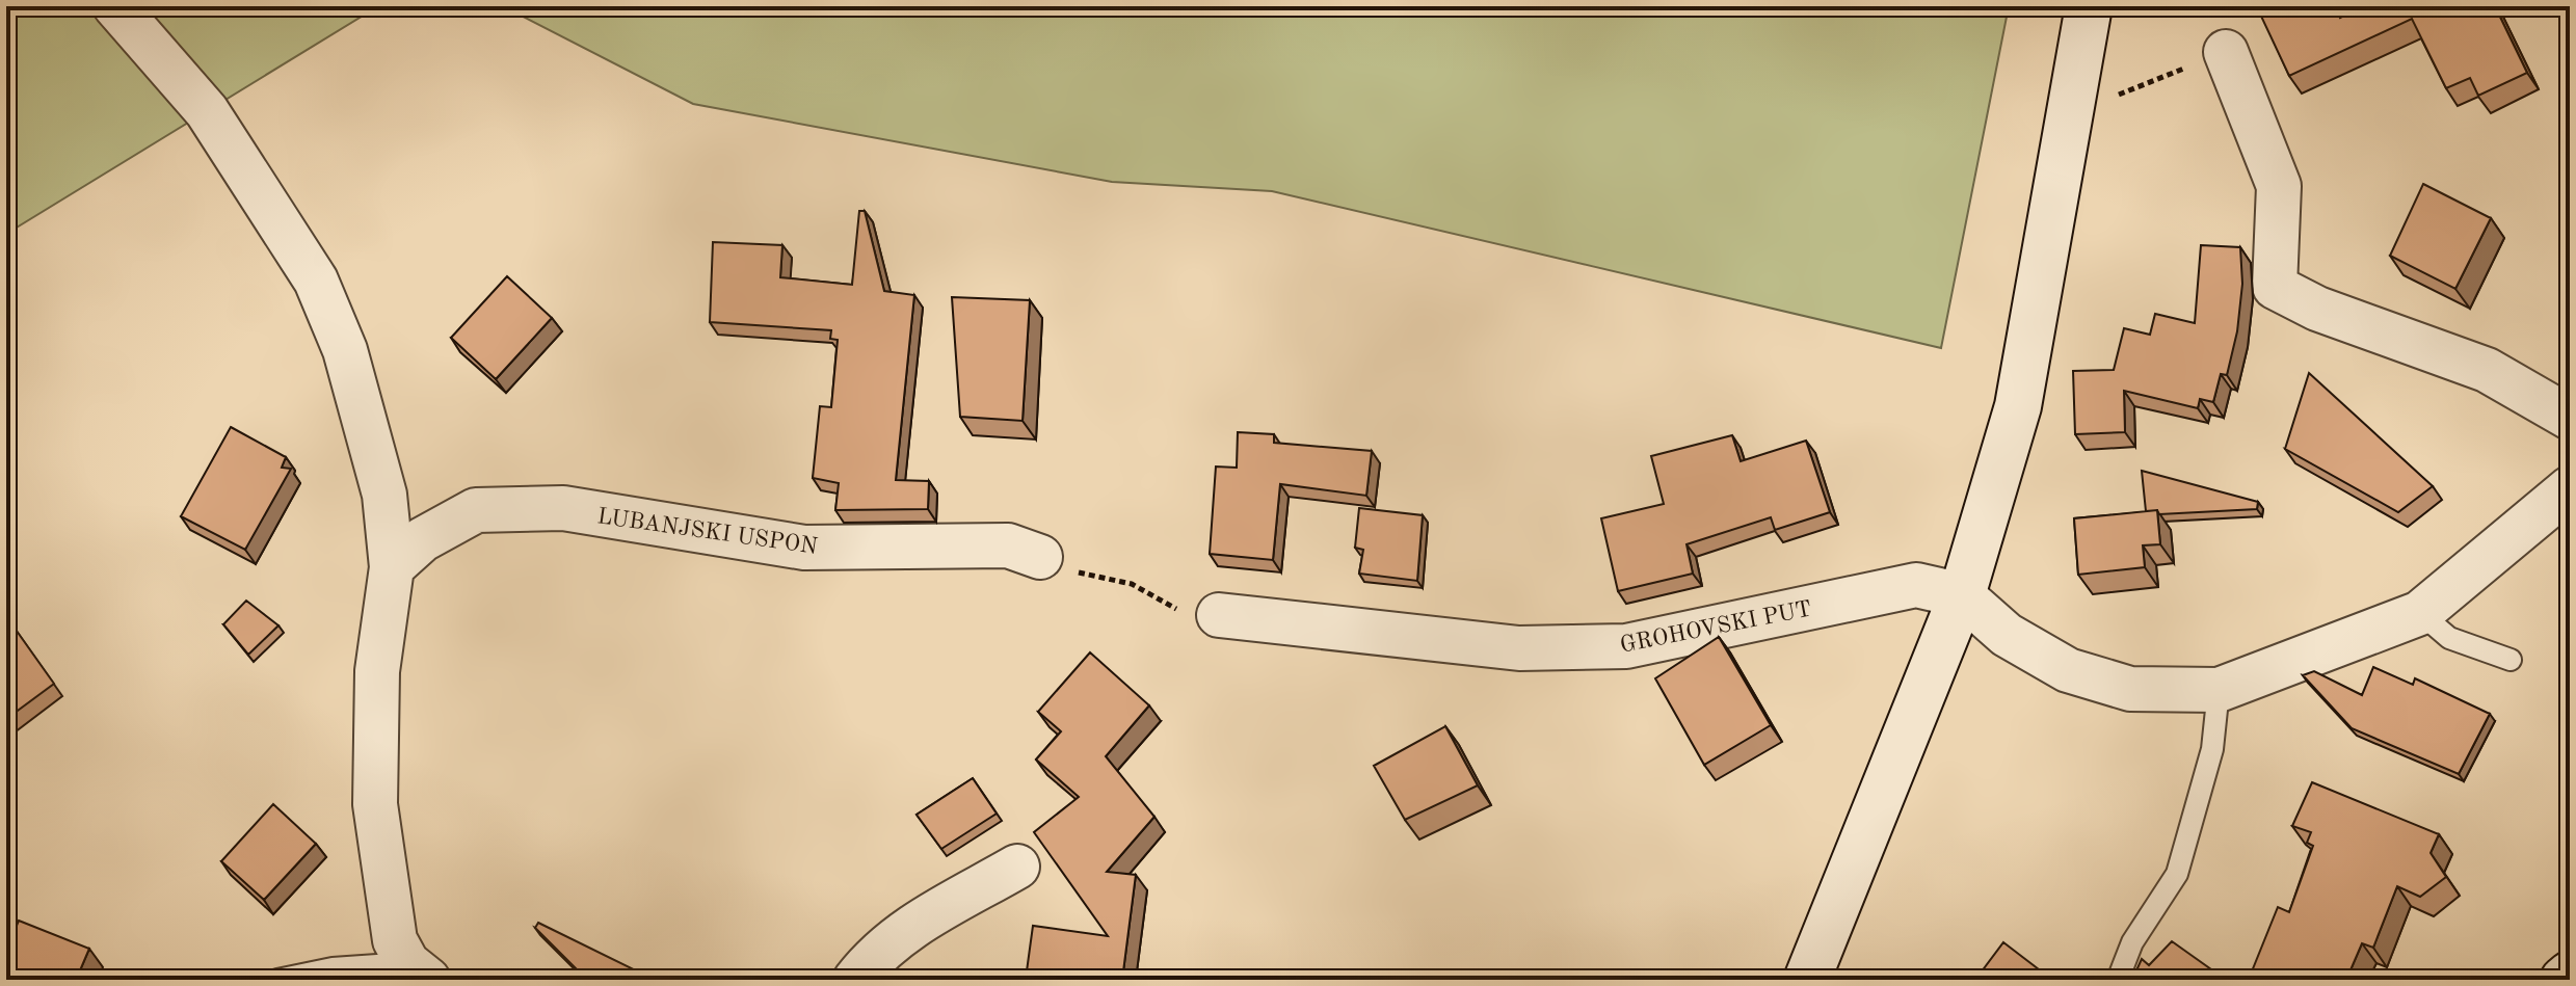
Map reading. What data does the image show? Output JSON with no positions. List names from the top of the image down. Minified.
{"streets":{"street":["LUBANJSKI USPON","GROHOVSKI PUT"]}}
